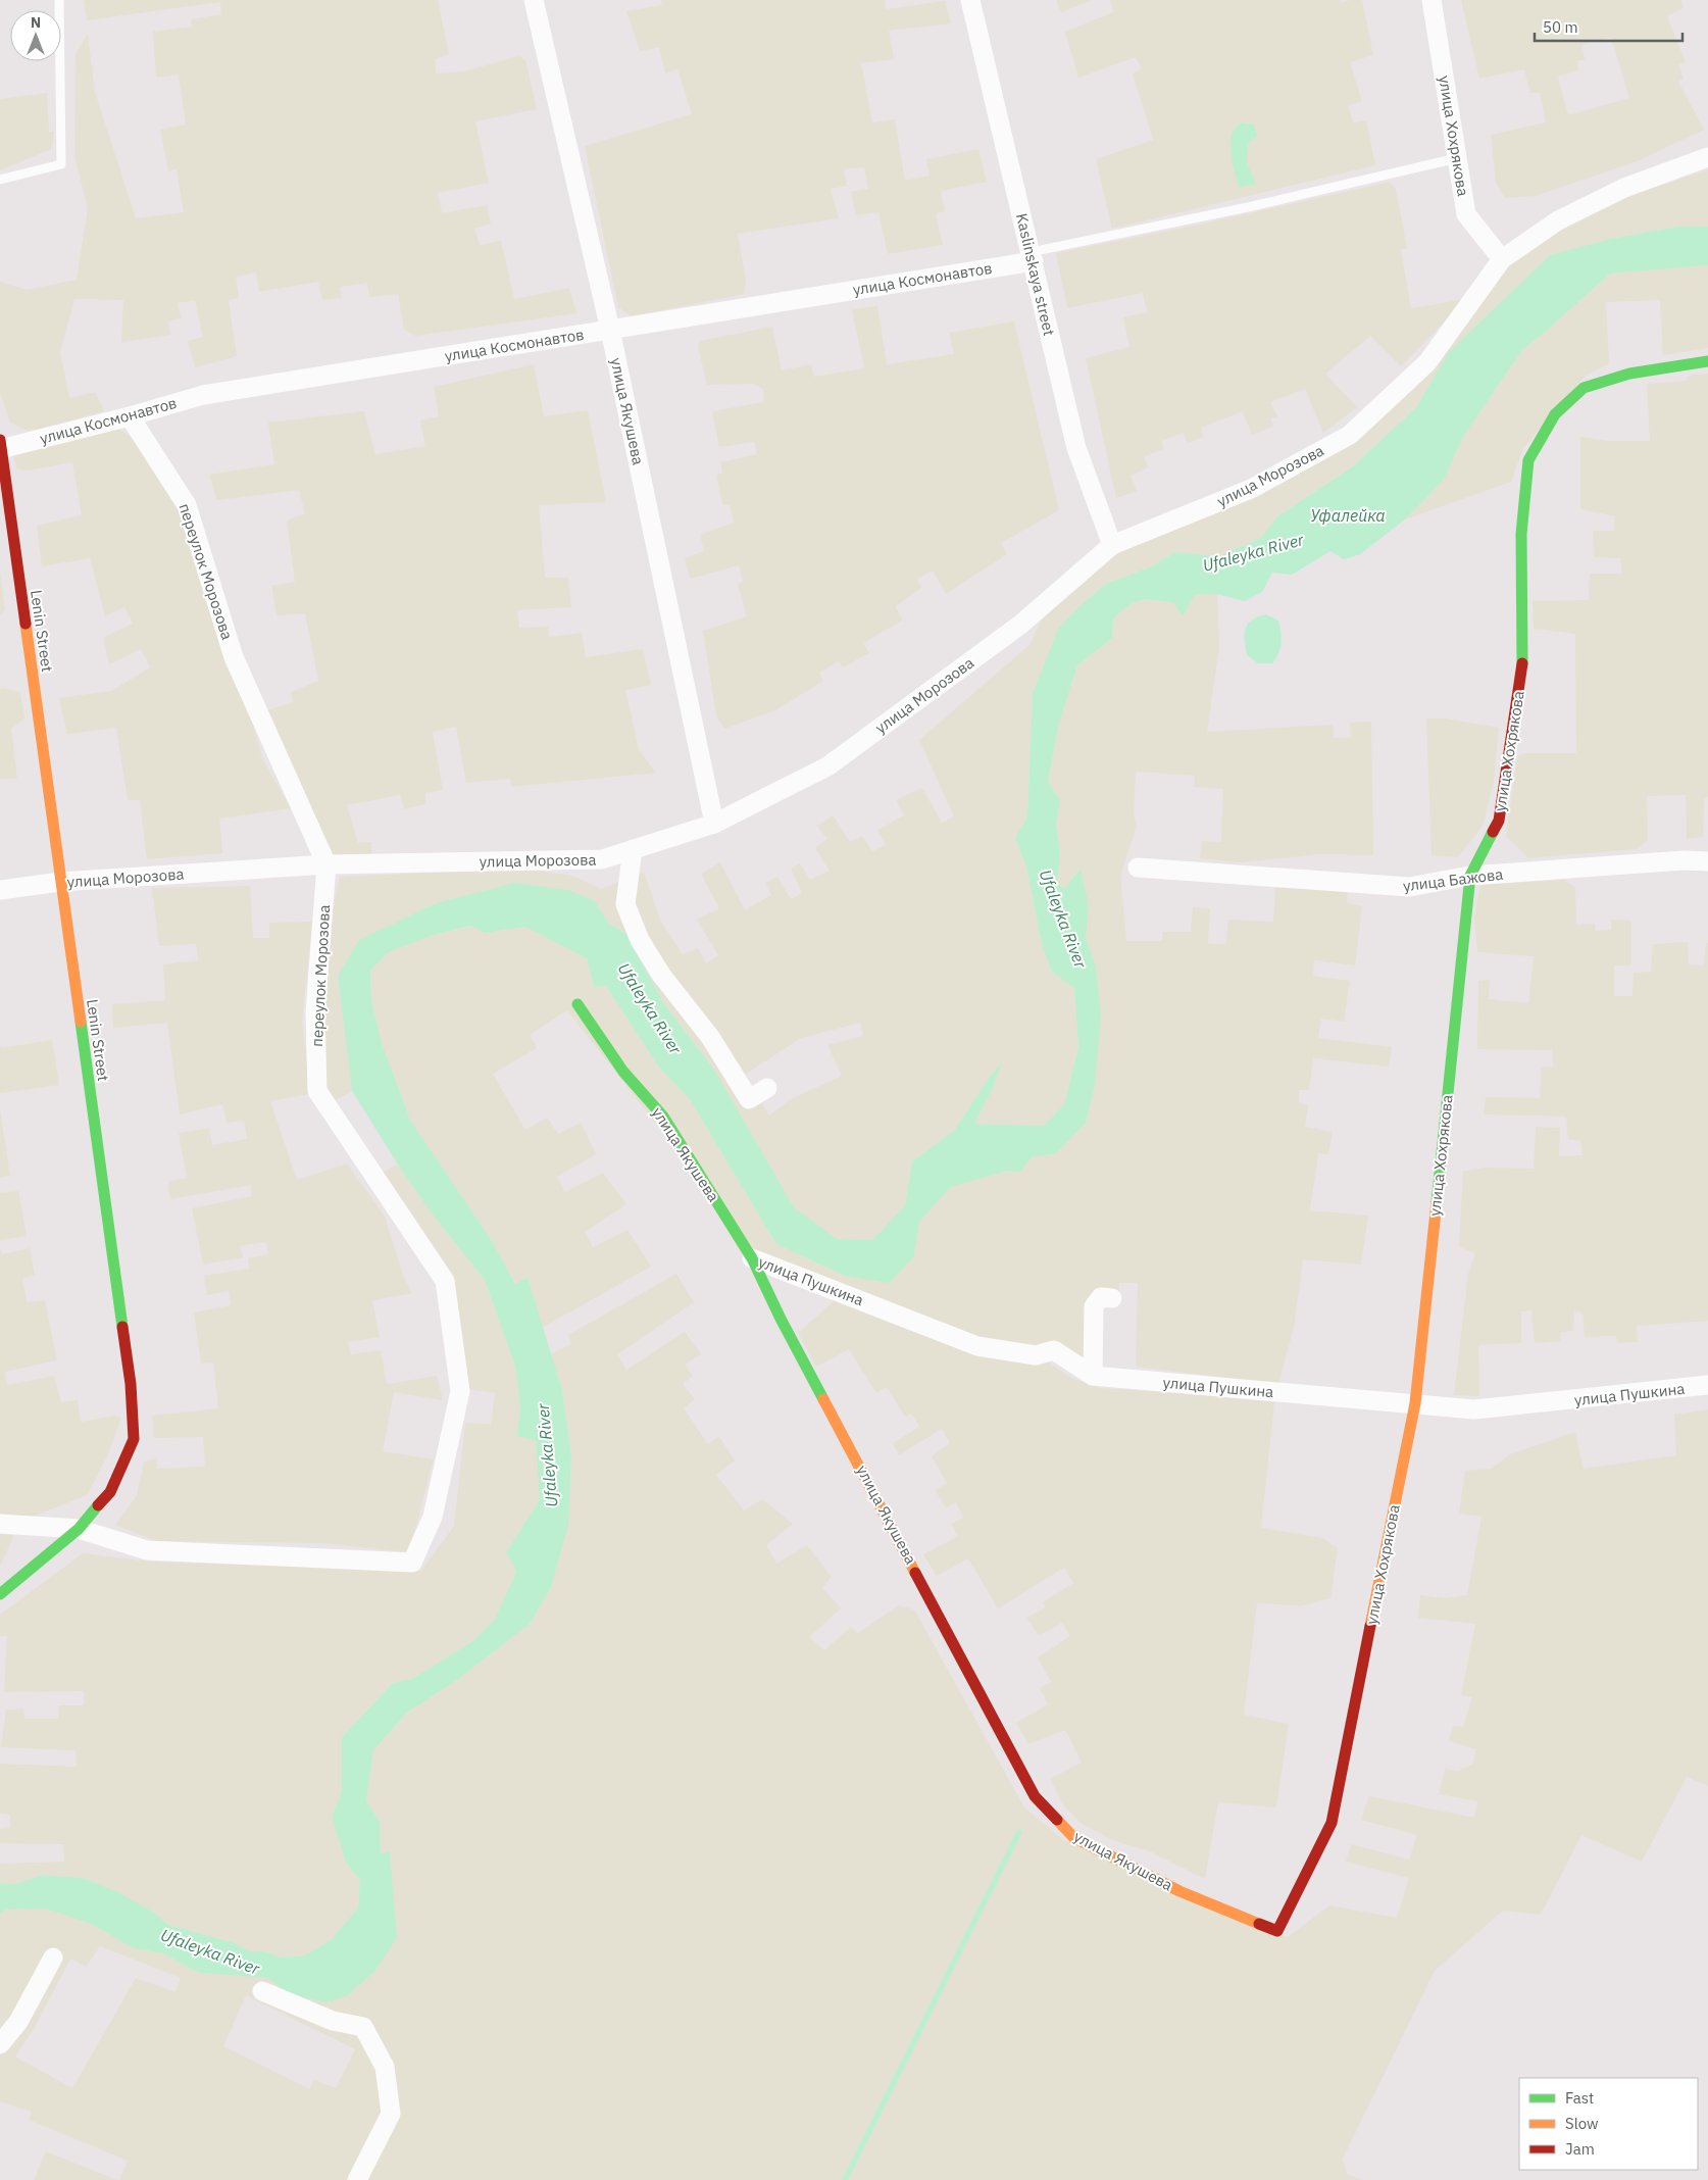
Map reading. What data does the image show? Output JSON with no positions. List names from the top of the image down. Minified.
{"streets":{"street":["улица Хохрякова","Kaslinskaya street","улица Космонавтов","улица Якушева","улица Морозова","переулок Морозова","Lenin Street","улица Бажова","улица Пушкина"]},"crossings":[["улица Хохрякова","улица Якушева"],["улица Хохрякова","улица Морозова"],["улица Хохрякова","улица Бажова"],["улица Хохрякова","улица Пушкина"],["Kaslinskaya street","улица Космонавтов"],["Kaslinskaya street","улица Морозова"],["улица Космонавтов","улица Якушева"],["улица Космонавтов","переулок Морозова"],["улица Космонавтов","Lenin Street"],["улица Якушева","улица Морозова"],["улица Якушева","улица Пушкина"],["улица Морозова","переулок Морозова"],["улица Морозова","Lenin Street"],["переулок Морозова","Lenin Street"]],"water":["Уфалейка","Ufaleyka River"],"legend":["Fast","Slow","Jam"],"scale_bar":"50 m","north":"top"}
